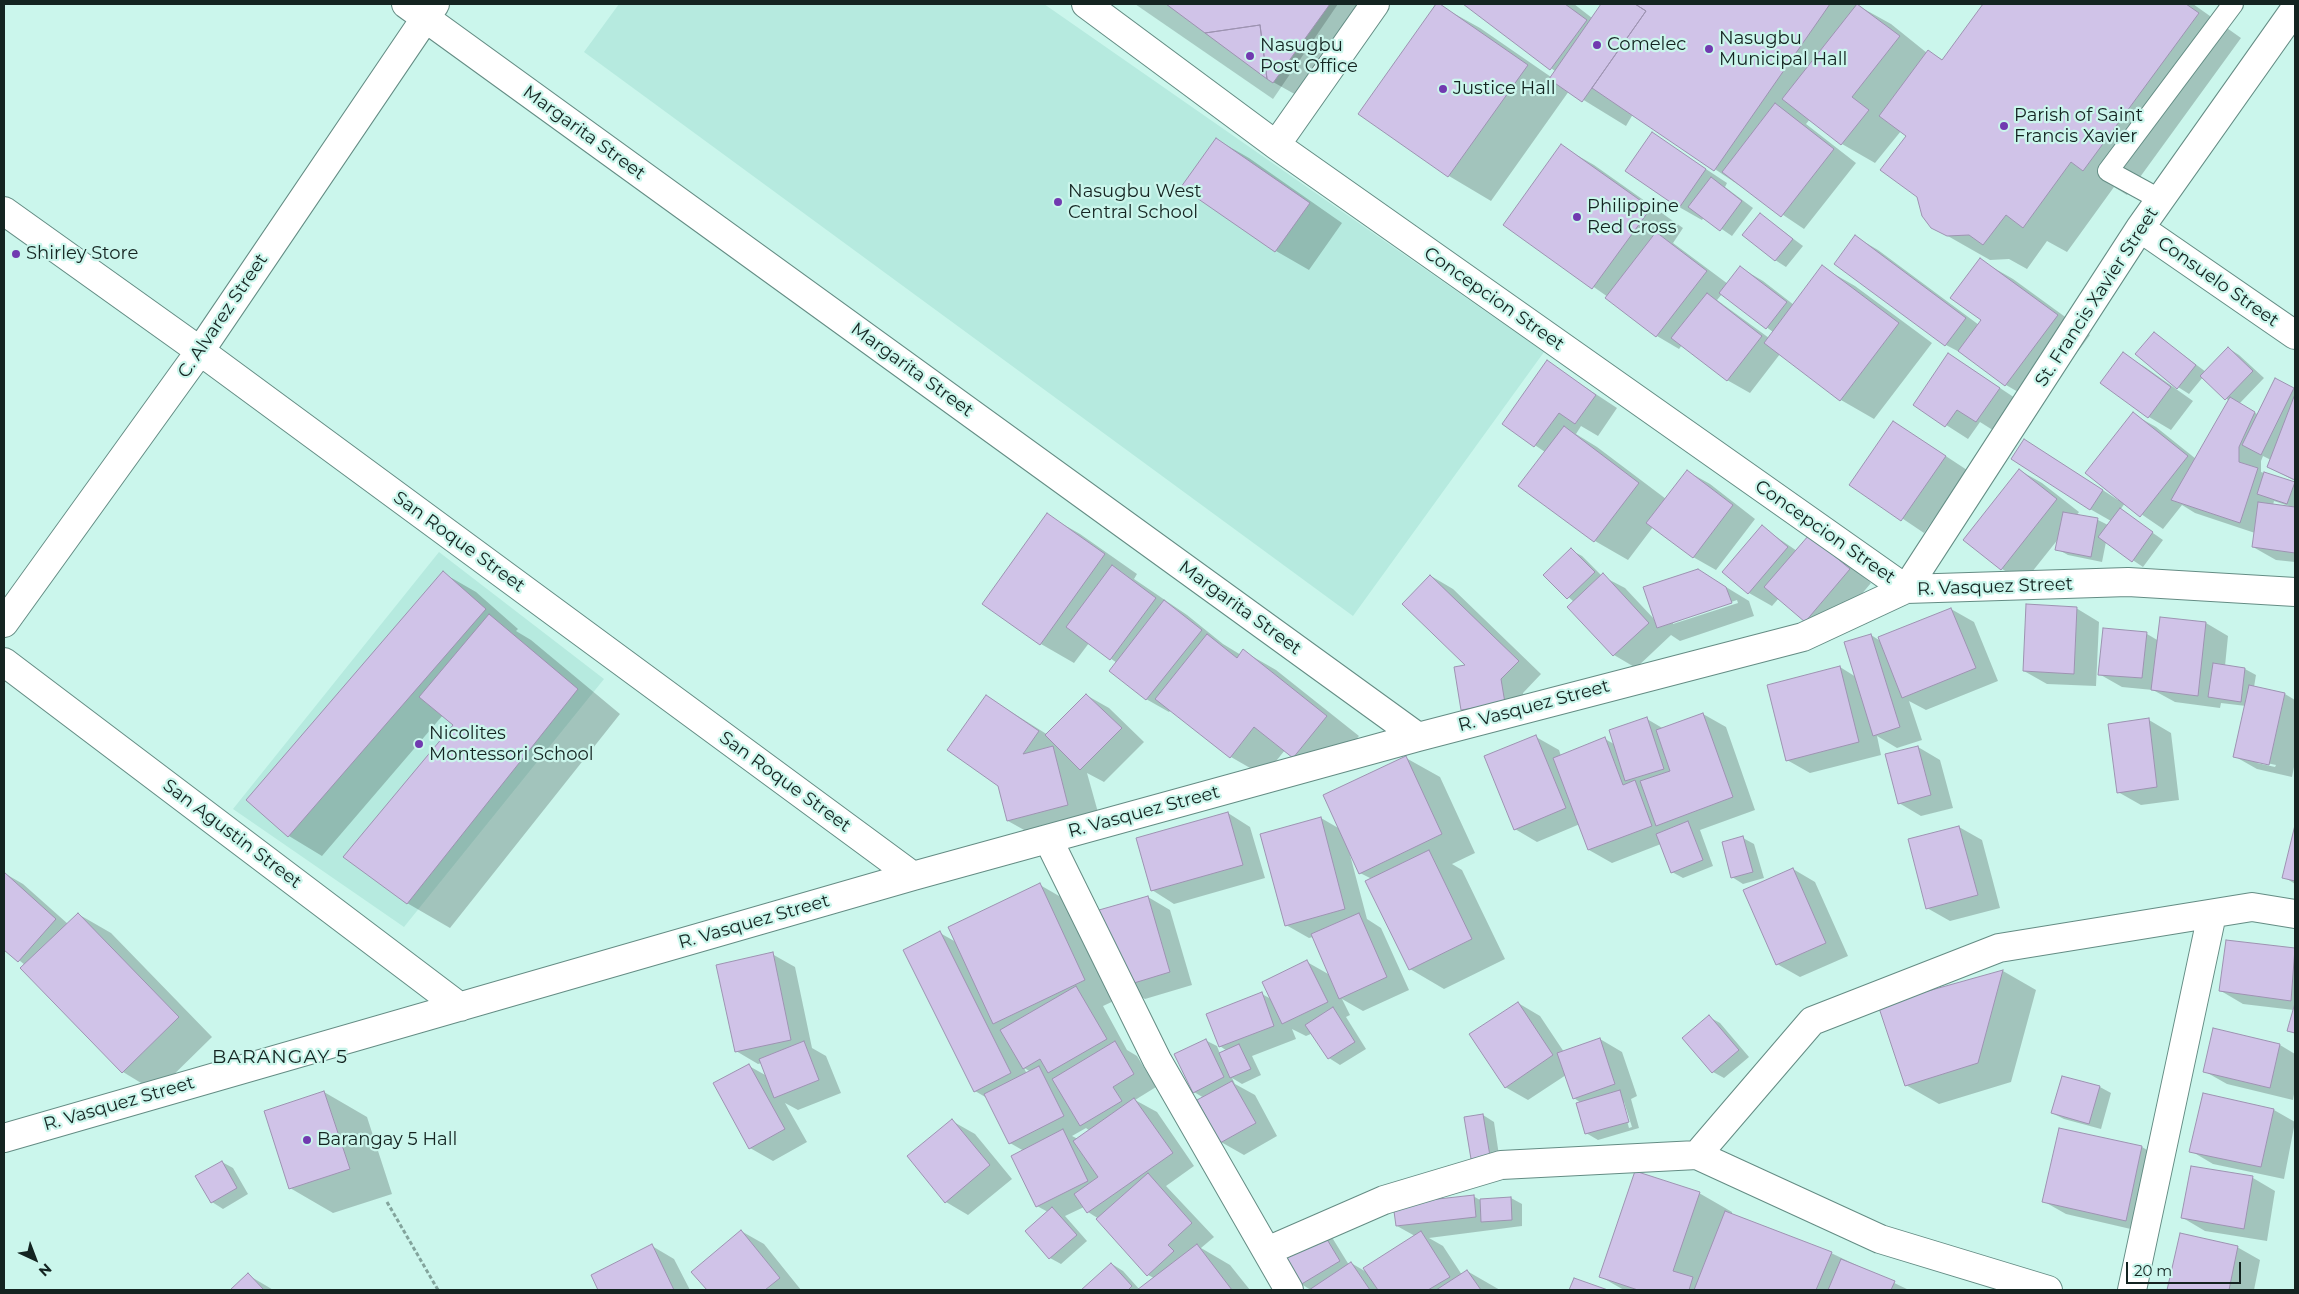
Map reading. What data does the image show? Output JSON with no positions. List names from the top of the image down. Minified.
{"streets":{"street":["Margarita Street","Consuelo Street","St. Francis Xavier Street","Concepcion Street","C. Alvarez Street","San Roque Street","R. Vasquez Street","San Agustin Street"]},"crossings":[["Margarita Street","C. Alvarez Street"],["Margarita Street","R. Vasquez Street"],["Consuelo Street","St. Francis Xavier Street"],["St. Francis Xavier Street","Concepcion Street"],["St. Francis Xavier Street","R. Vasquez Street"],["Concepcion Street","R. Vasquez Street"],["C. Alvarez Street","San Roque Street"],["San Roque Street","R. Vasquez Street"],["R. Vasquez Street","San Agustin Street"]],"districts":["BARANGAY 5"],"places":["Comelec","Nasugbu Municipal Hall","Nasugbu Post Office","Justice Hall","Parish of Saint Francis Xavier","Nasugbu West Central School","Philippine Red Cross","Shirley Store","Nicolites Montessori School","Barangay 5 Hall"],"scale_bar":"20 m","north":"bottom right"}
